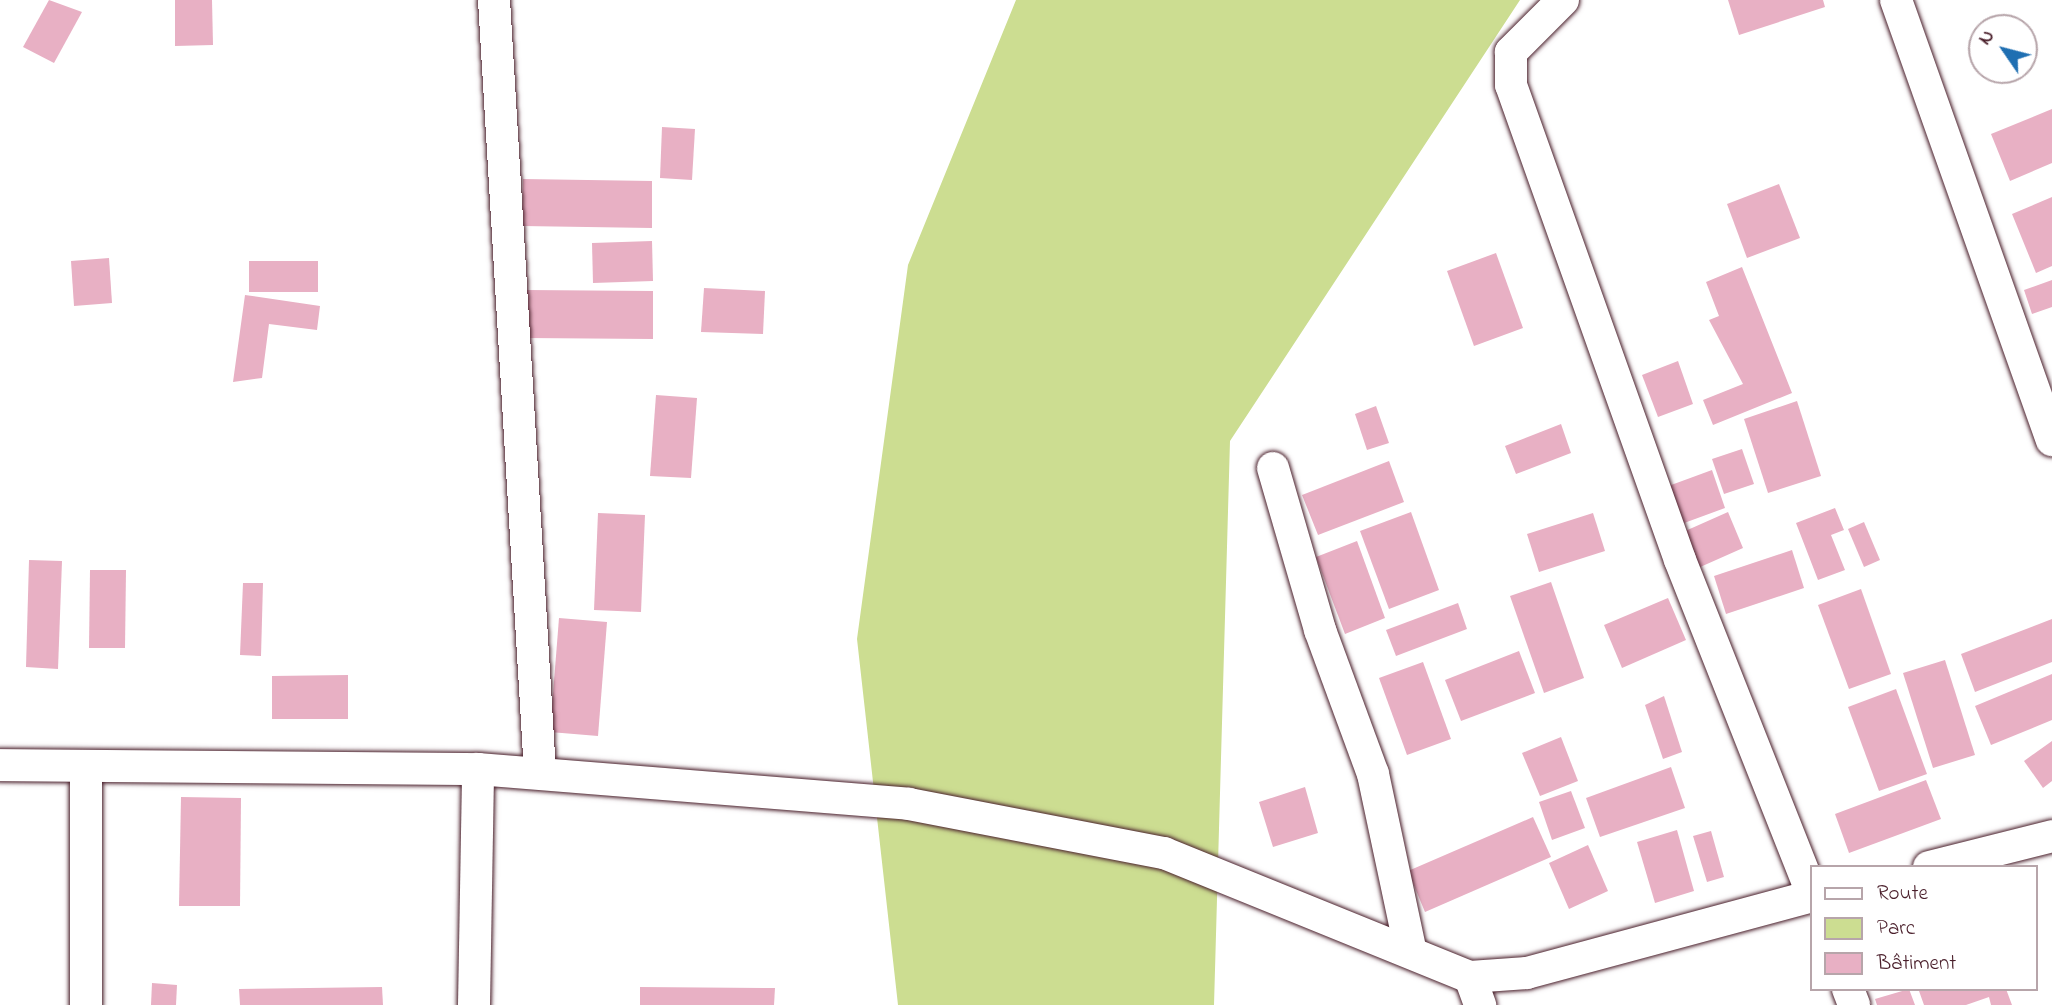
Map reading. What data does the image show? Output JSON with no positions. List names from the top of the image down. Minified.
{"legend":["Route","Parc","Bâtiment"],"north":"top left"}
